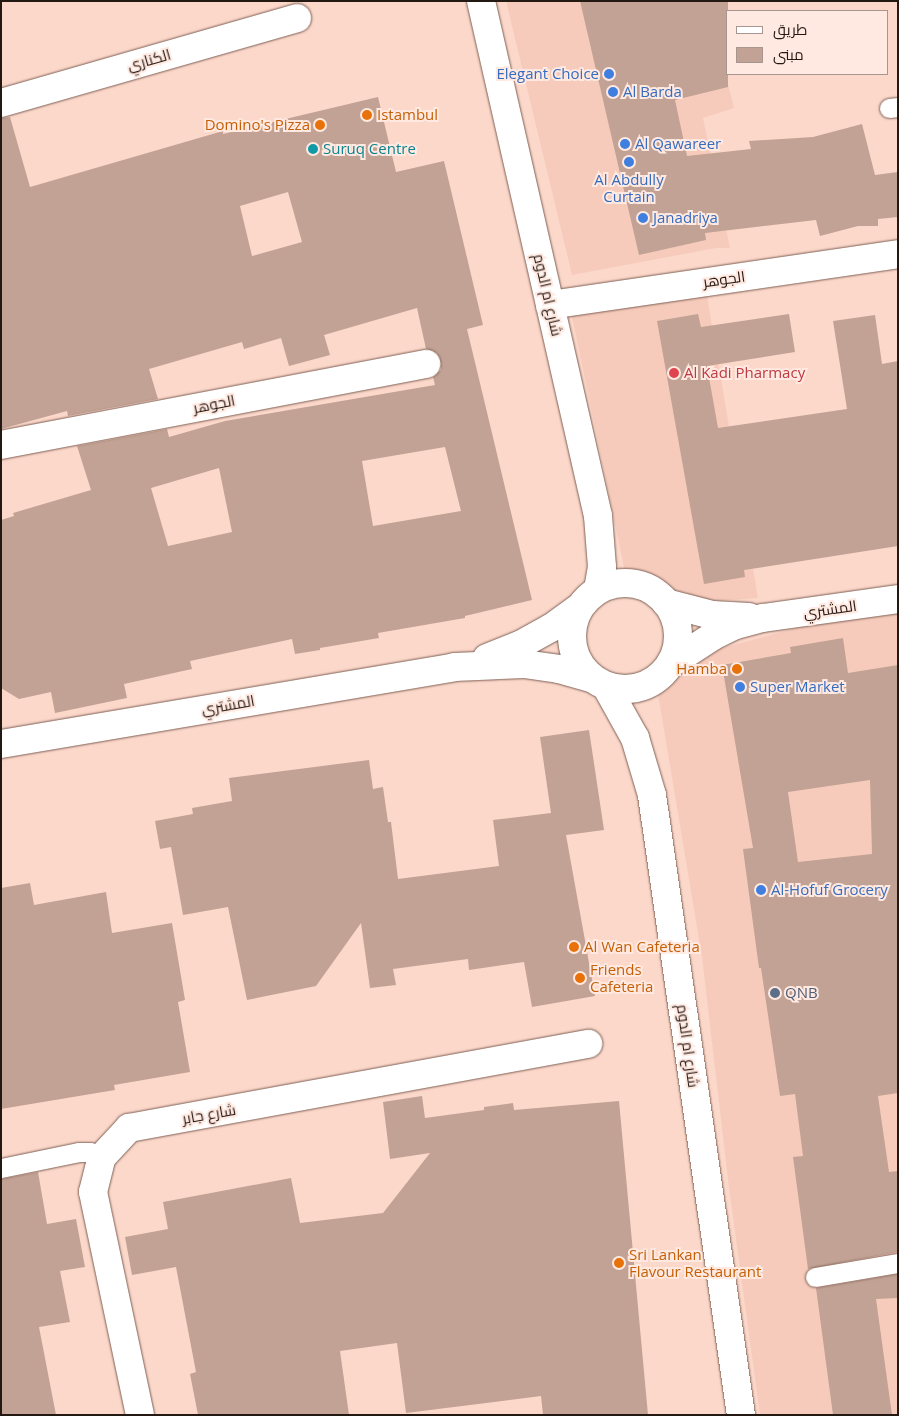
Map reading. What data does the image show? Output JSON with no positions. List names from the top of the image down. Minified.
{"streets":{"street":["الكناري","الجوهر","شارع ام الدوم","المشتري","شارع جابر"]},"crossings":[["الجوهر","شارع ام الدوم"],["شارع ام الدوم","المشتري"]],"places":["Elegant Choice","Al Barda","Istambul","Domino's Pizza","Al Qawareer","Suruq Centre","Al Abdully Curtain","Janadriya","Al Kadi Pharmacy","Hamba","Super Market","Al-Hofuf Grocery","Al Wan Cafeteria","Friends Cafeteria","QNB","Sri Lankan Flavour Restaurant"],"legend":["طريق","مبنى"]}
